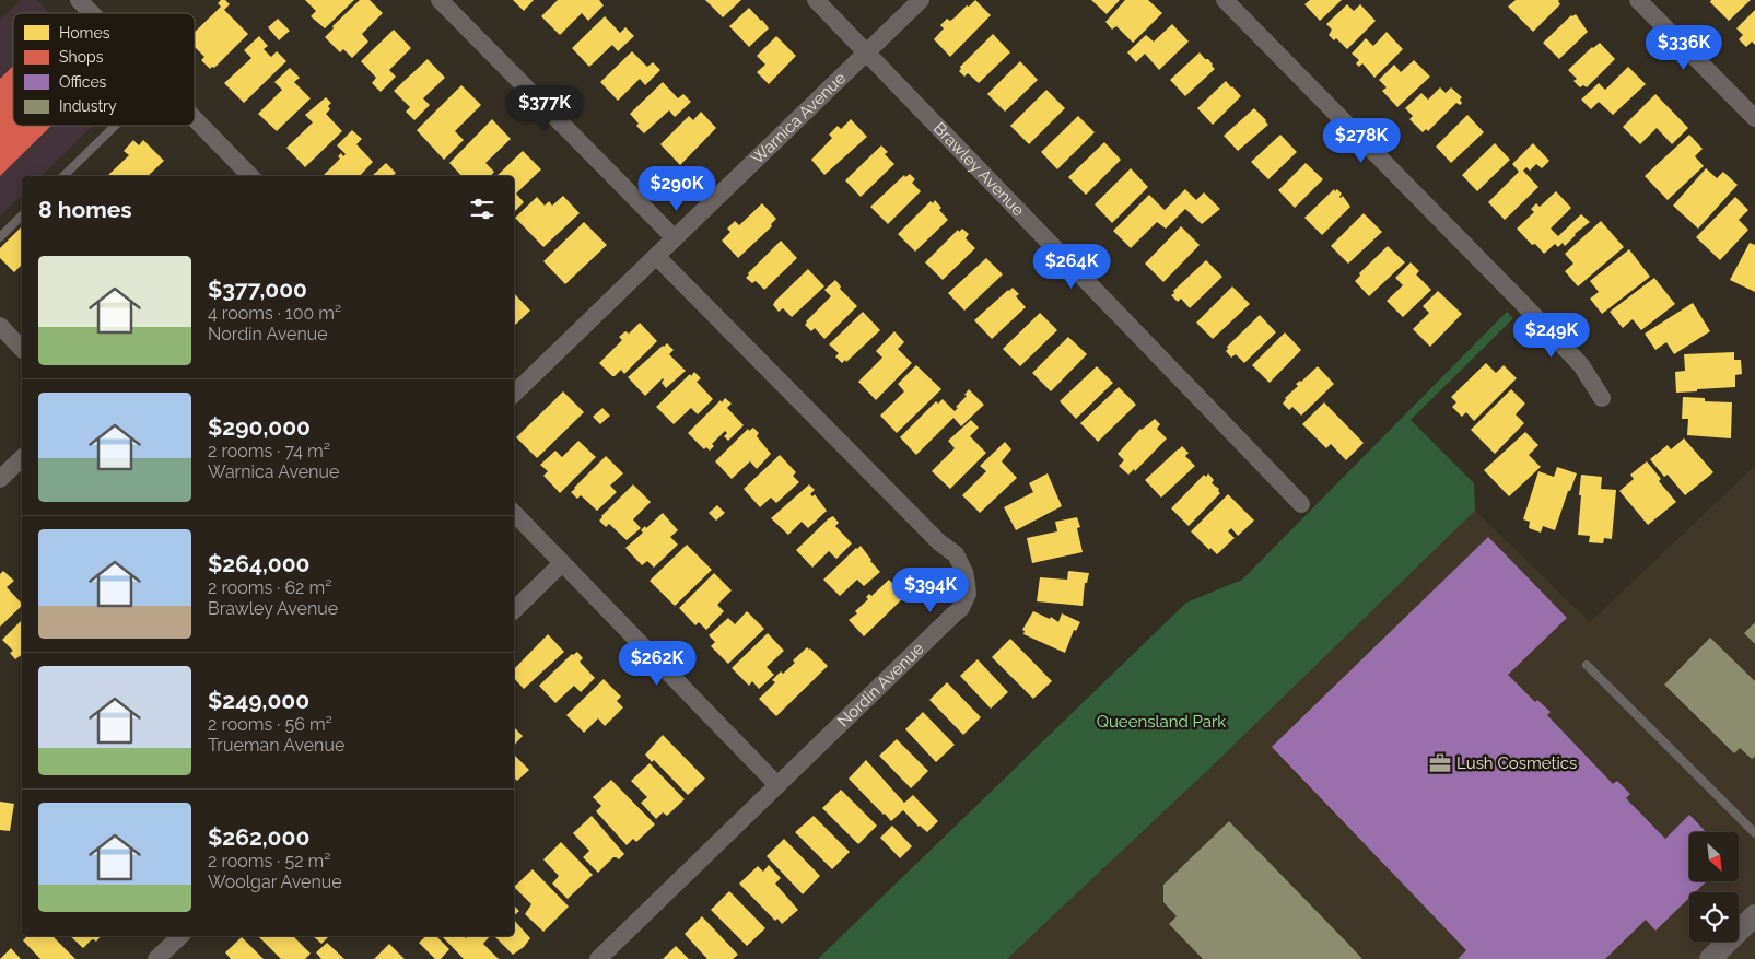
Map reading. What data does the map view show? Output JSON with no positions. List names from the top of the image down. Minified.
{"streets":{"street":["Warnica Avenue","Brawley Avenue","Nordin Avenue"]},"crossings":[["Warnica Avenue","Brawley Avenue"],["Warnica Avenue","Nordin Avenue"]],"parks":["Queensland Park"],"places":{"office":["Lush Cosmetics"]},"legend":["Homes","Shops","Offices","Industry"],"north":"bottom right","page":{"price":["$336K","$377K","$278K","$290K","$264K","$249K","$394K","$262K"],"heading":"8 homes","list":[{"name":"$377,000","note":"4 rooms · 100 m² · Nordin Avenue"},{"name":"$290,000","note":"2 rooms · 74 m² · Warnica Avenue"},{"name":"$264,000","note":"2 rooms · 62 m² · Brawley Avenue"},{"name":"$249,000","note":"2 rooms · 56 m² · Trueman Avenue"},{"name":"$262,000","note":"2 rooms · 52 m² · Woolgar Avenue"}]}}
